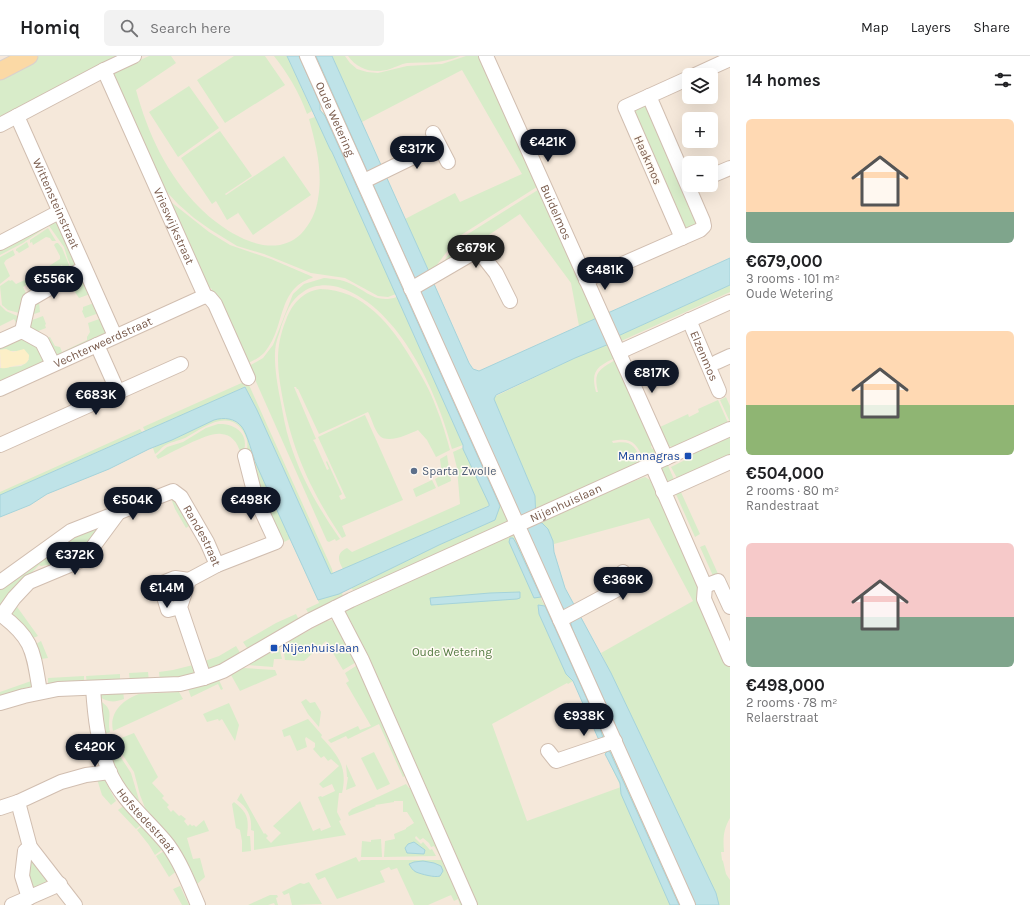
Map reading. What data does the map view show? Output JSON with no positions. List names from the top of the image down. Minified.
{"streets":{"street":["Oude Wetering","Haakmos","Wittensteinstraat","Buidelmos","Vrieswijkstraat","Vechterweerdstraat","Elzenmos","Nijenhuislaan","Randestraat","Hofstedestraat"]},"crossings":[["Oude Wetering","Nijenhuislaan"],["Wittensteinstraat","Vechterweerdstraat"],["Vrieswijkstraat","Vechterweerdstraat"],["Nijenhuislaan","Hofstedestraat"]],"parks":["Oude Wetering"],"places":{"transit":["Mannagras","Nijenhuislaan"],"other":["Sparta Zwolle"]},"page":{"header":"Homiq","search":"Search here","nav":["Map","Layers","Share"],"heading":"14 homes","map_buttons":["+","−"],"list":[{"name":"€679,000","note":"3 rooms · 101 m² · Oude Wetering"},{"name":"€504,000","note":"2 rooms · 80 m² · Randestraat"},{"name":"€498,000","note":"2 rooms · 78 m² · Relaerstraat"}],"price":["€421K","€317K","€679K","€481K","€556K","€817K","€683K","€504K","€498K","€372K","€369K","€1.4M","€938K","€420K"]}}
